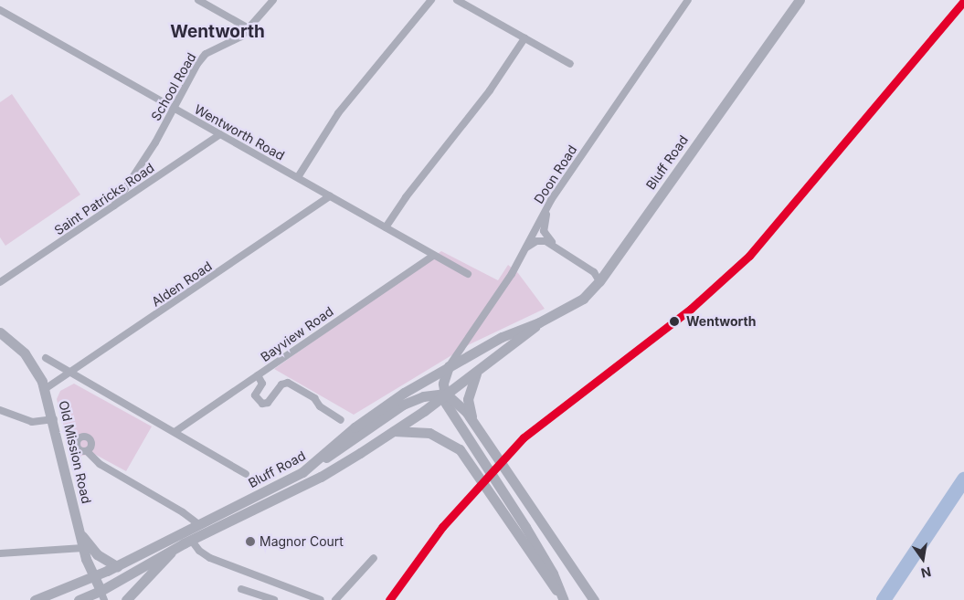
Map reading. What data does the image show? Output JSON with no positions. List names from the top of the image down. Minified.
{"streets":{"main road":["Bluff Road","Old Mission Road"],"street":["School Road","Wentworth Road","Doon Road","Saint Patricks Road","Alden Road","Bayview Road"]},"crossings":[["School Road","Wentworth Road"],["School Road","Saint Patricks Road"],["Wentworth Road","Saint Patricks Road"],["Wentworth Road","Alden Road"],["Wentworth Road","Bayview Road"],["Bluff Road","Doon Road"],["Bluff Road","Old Mission Road"],["Alden Road","Old Mission Road"]],"districts":["Wentworth"],"places":["Wentworth","Magnor Court"],"north":"bottom"}
